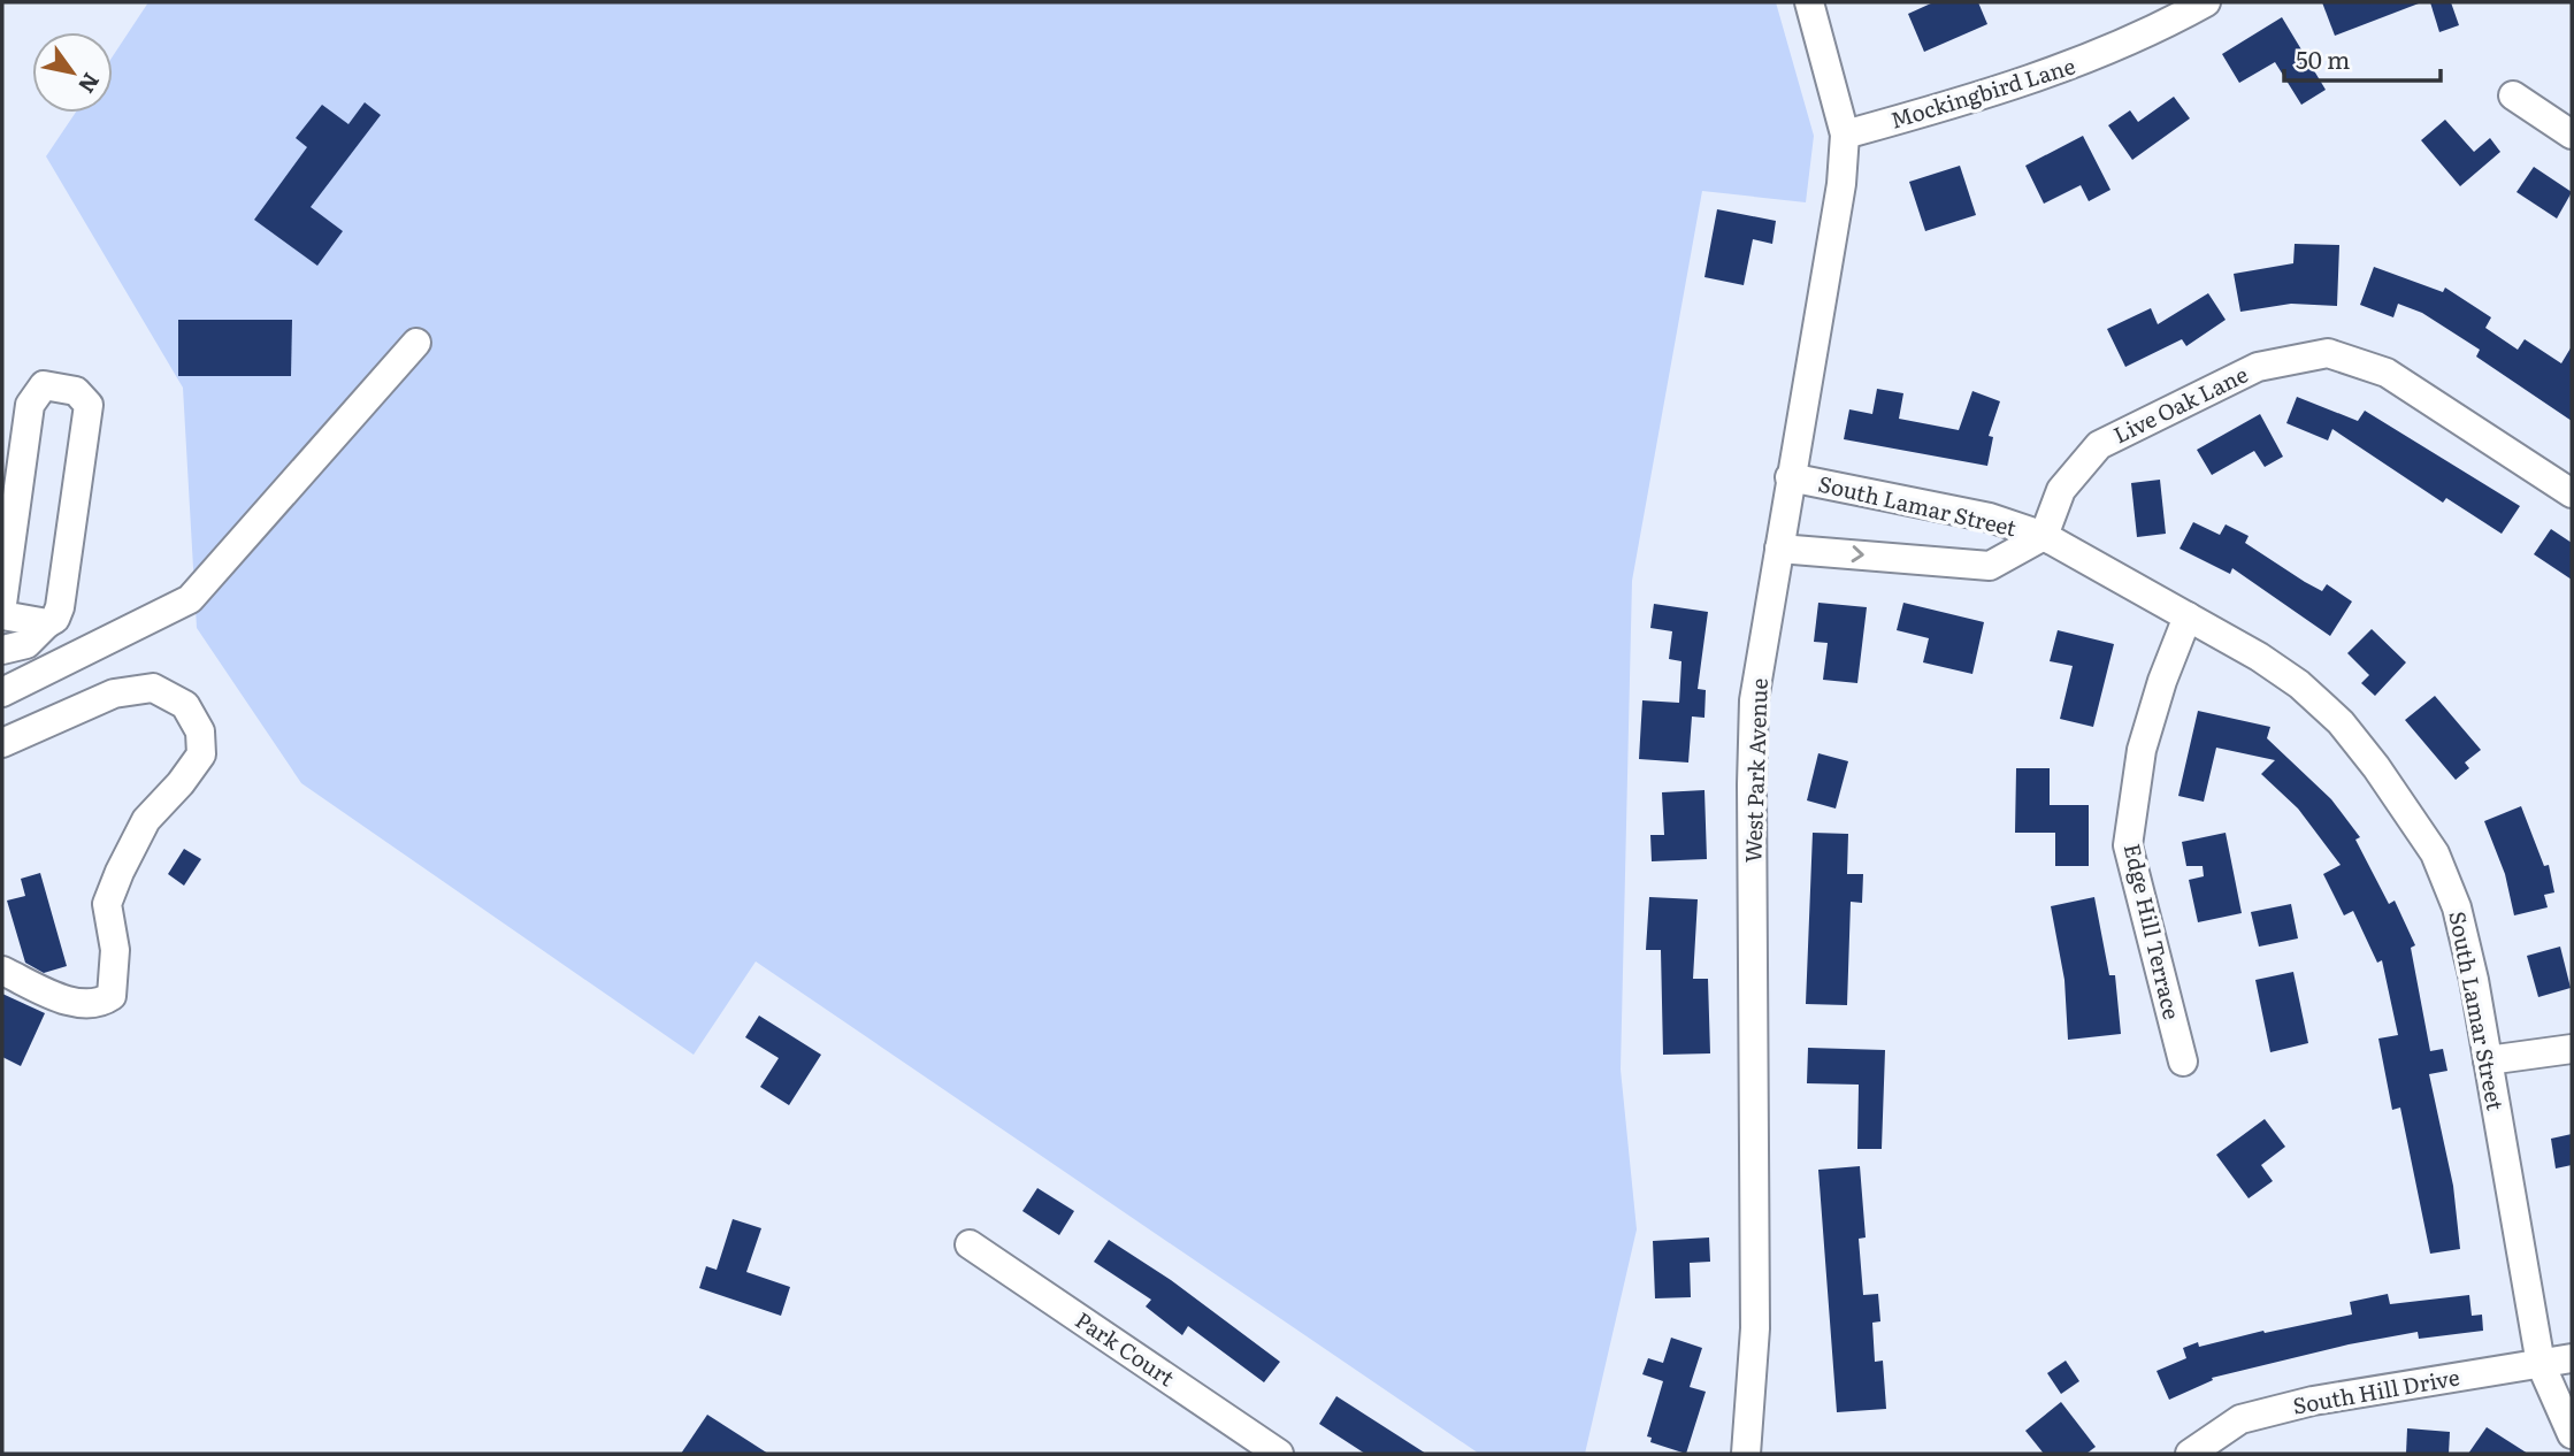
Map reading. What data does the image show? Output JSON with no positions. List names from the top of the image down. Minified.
{"streets":{"street":["Mockingbird Lane","Live Oak Lane","South Lamar Street","West Park Avenue","Edge Hill Terrace","Park Court","South Hill Drive"]},"crossings":[["Mockingbird Lane","West Park Avenue"],["Live Oak Lane","South Lamar Street"],["South Lamar Street","West Park Avenue"],["South Lamar Street","Edge Hill Terrace"],["South Lamar Street","South Hill Drive"]],"scale_bar":"50 m","north":"bottom right"}
